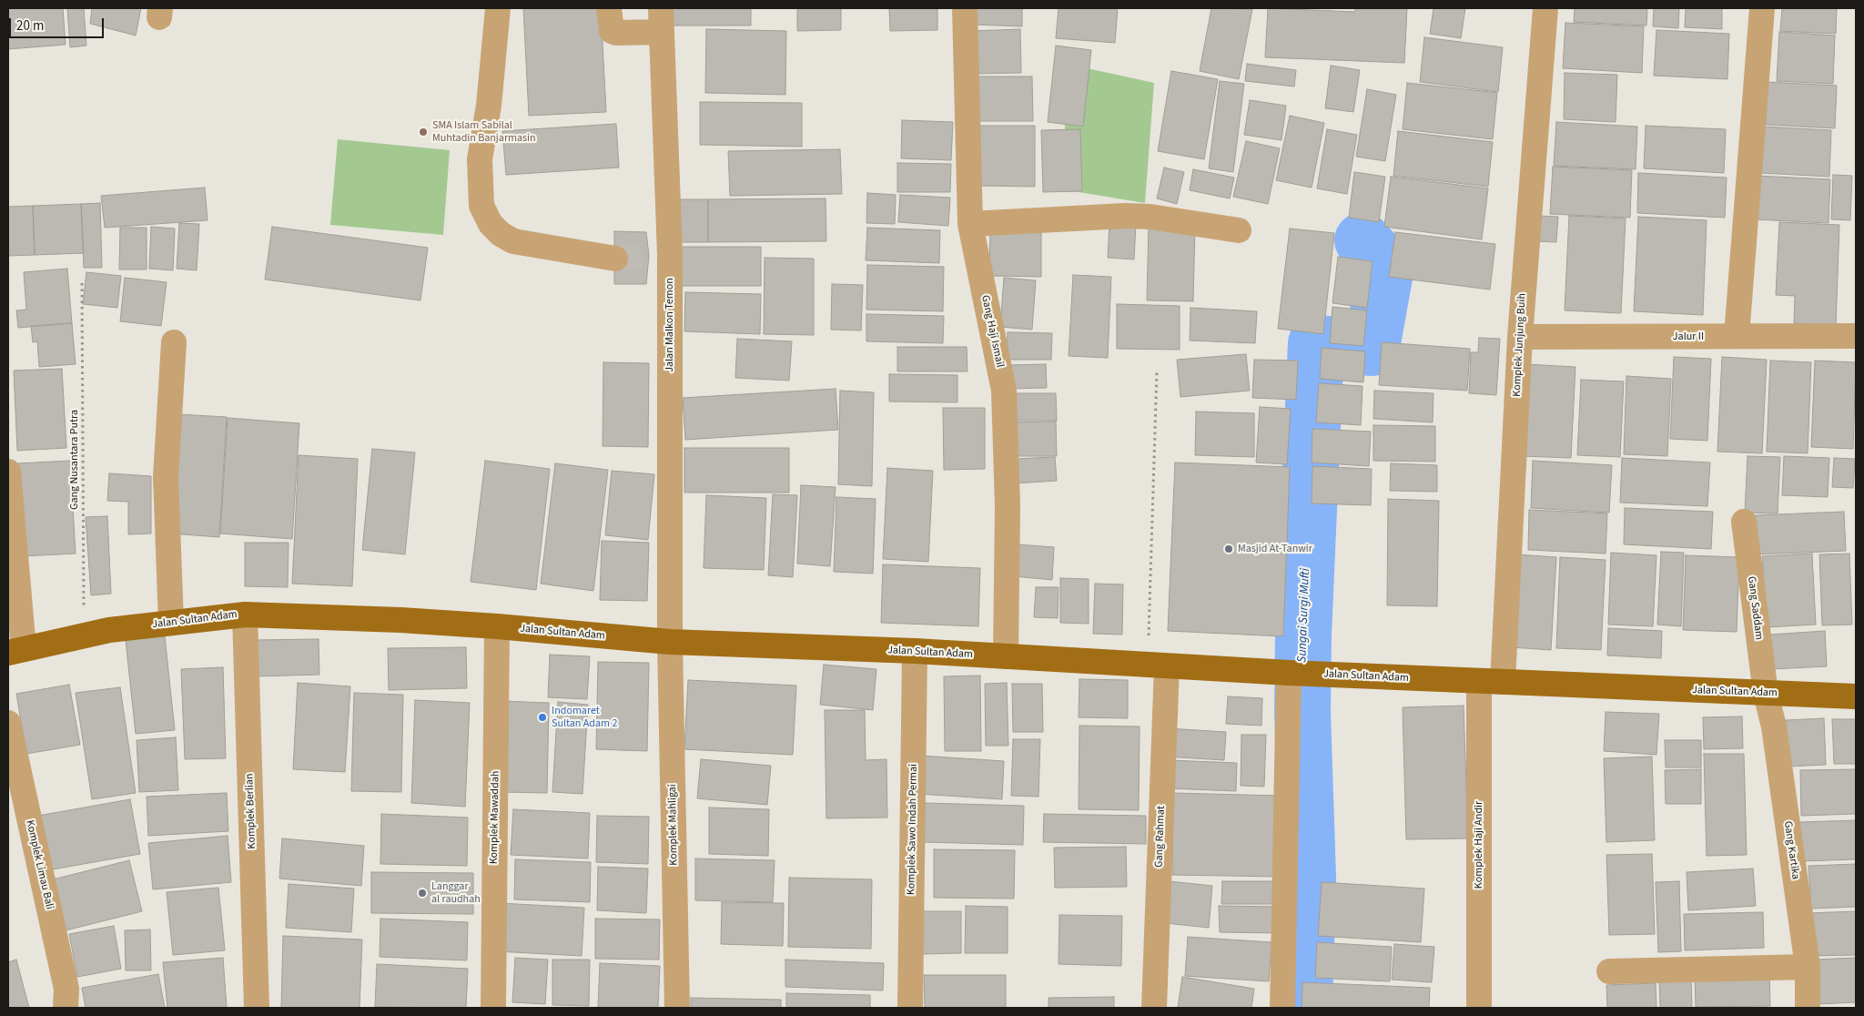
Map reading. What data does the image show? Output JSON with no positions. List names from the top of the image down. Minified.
{"streets":{"main road":["Jalan Sultan Adam"],"street":["Jalan Malkon Temon","Gang Haji Ismail","Jalur II","Komplek Junjung Buih","Gang Saddam","Komplek Berlian","Komplek Mawaddah","Komplek Mahligai","Komplek Sawo Indah Permai","Gang Rahmat","Komplek Haji Andir","Gang Kartika","Komplek Limau Bali"],"path":["Gang Nusantara Putra"]},"crossings":[["Jalan Malkon Temon","Jalan Sultan Adam"],["Jalan Malkon Temon","Komplek Mahligai"],["Gang Haji Ismail","Jalan Sultan Adam"],["Jalur II","Komplek Junjung Buih"],["Komplek Junjung Buih","Jalan Sultan Adam"],["Komplek Junjung Buih","Komplek Haji Andir"],["Gang Nusantara Putra","Jalan Sultan Adam"],["Gang Saddam","Jalan Sultan Adam"],["Gang Saddam","Gang Kartika"],["Jalan Sultan Adam","Komplek Berlian"],["Jalan Sultan Adam","Komplek Mawaddah"],["Jalan Sultan Adam","Komplek Mahligai"],["Jalan Sultan Adam","Komplek Sawo Indah Permai"],["Jalan Sultan Adam","Gang Rahmat"],["Jalan Sultan Adam","Komplek Haji Andir"],["Jalan Sultan Adam","Gang Kartika"]],"water":["Sungai Surgi Mufti"],"places":["SMA Islam Sabilal Muhtadin Banjarmasin","Masjid At-Tanwir","Indomaret Sultan Adam 2","Langgar al raudhah"],"scale_bar":"20 m"}
